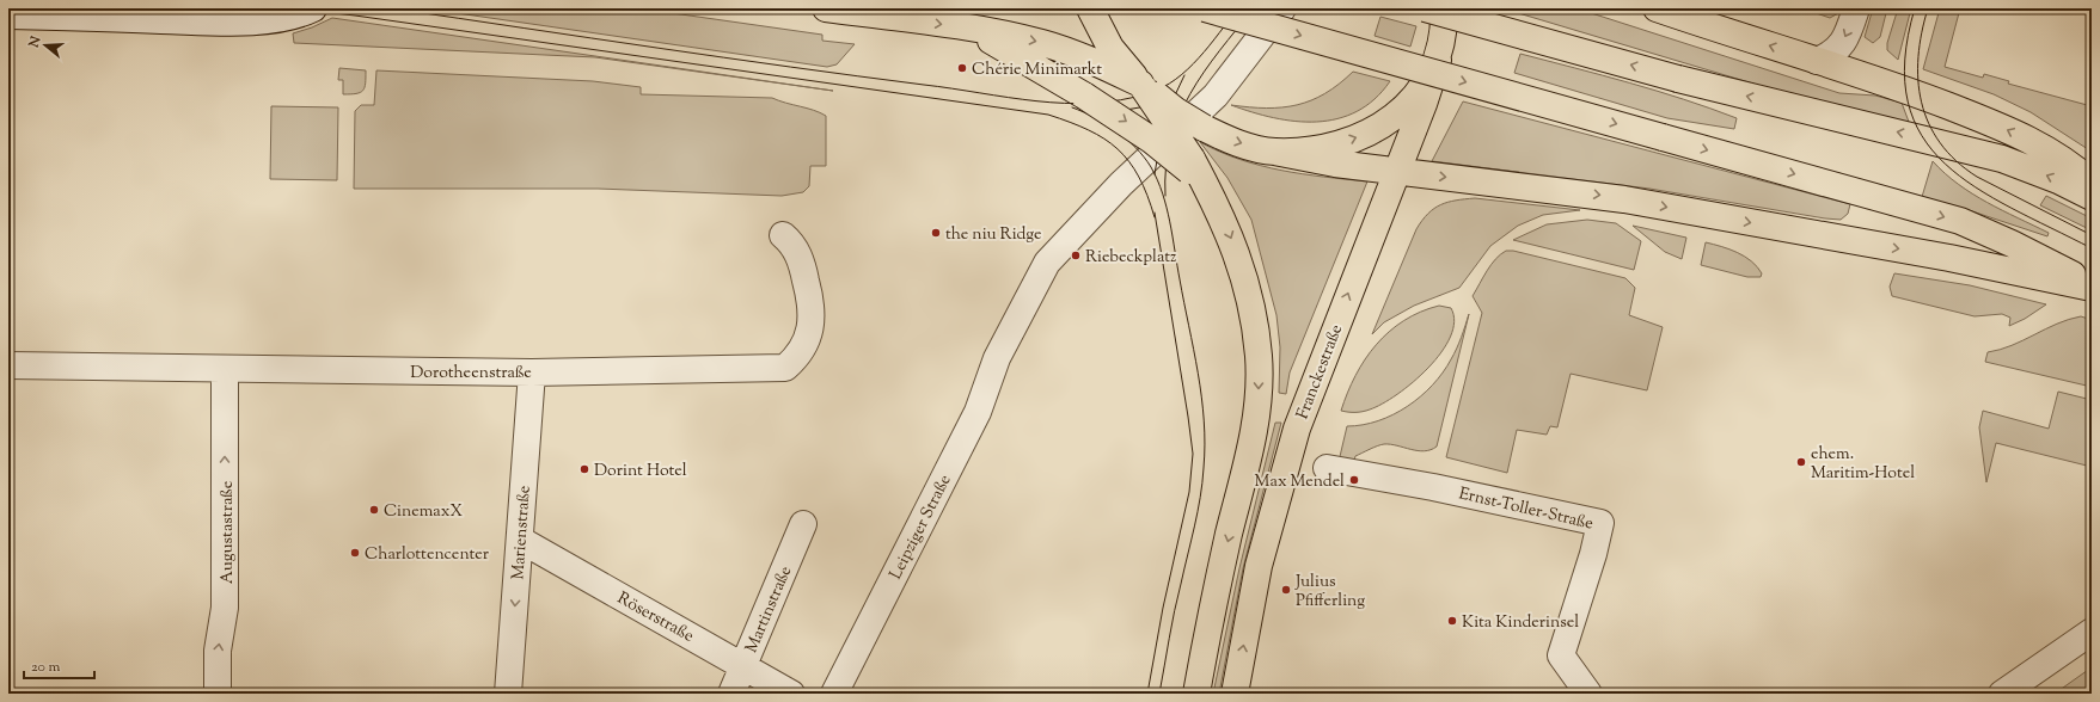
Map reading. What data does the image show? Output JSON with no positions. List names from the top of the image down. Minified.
{"streets":{"main road":["Franckestraße"],"street":["Dorotheenstraße","Ernst-Toller-Straße","Leipziger Straße","Augustastraße","Marienstraße","Martinstraße","Röserstraße"]},"crossings":[["Dorotheenstraße","Augustastraße"],["Dorotheenstraße","Marienstraße"],["Marienstraße","Röserstraße"],["Martinstraße","Röserstraße"]],"one_way":["Augustastraße","Marienstraße"],"places":["Chérie Minimarkt","the niu Ridge","Riebeckplatz","ehem. Maritim-Hotel","Dorint Hotel","Max Mendel","CinemaxX","Charlottencenter","Julius Pfifferling","Kita Kinderinsel"],"scale_bar":"20 m","north":"left"}
